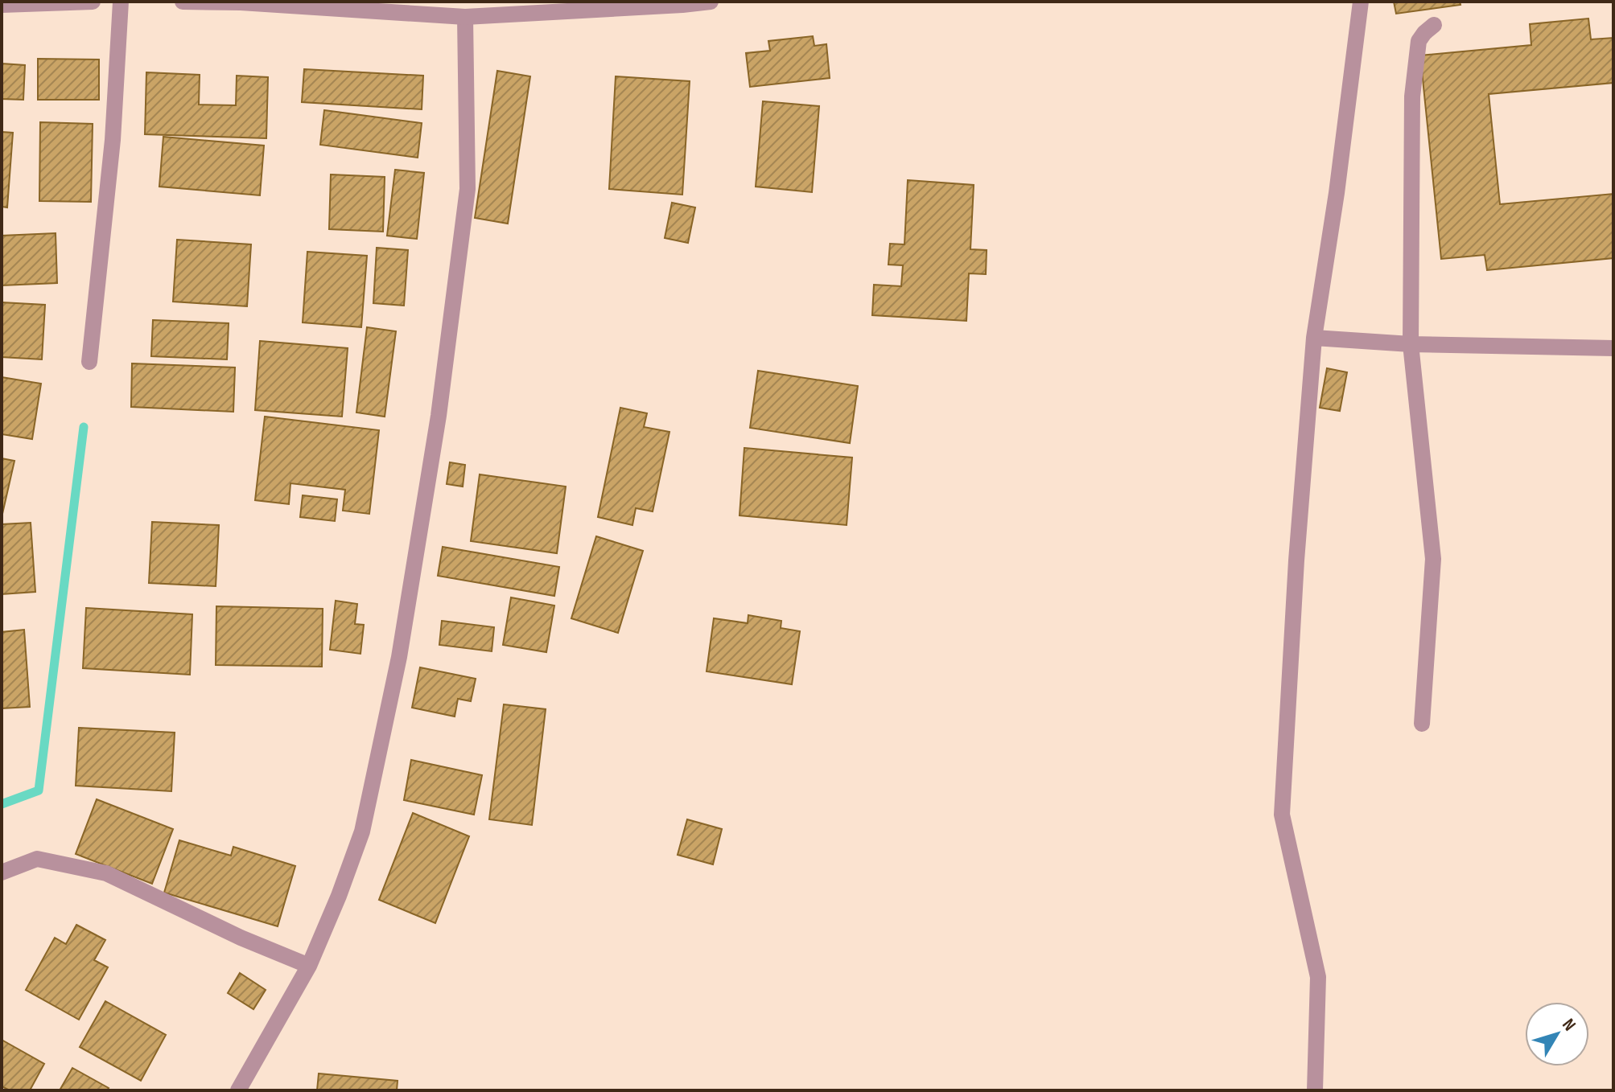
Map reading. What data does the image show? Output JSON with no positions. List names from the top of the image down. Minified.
{"north":"top right"}
